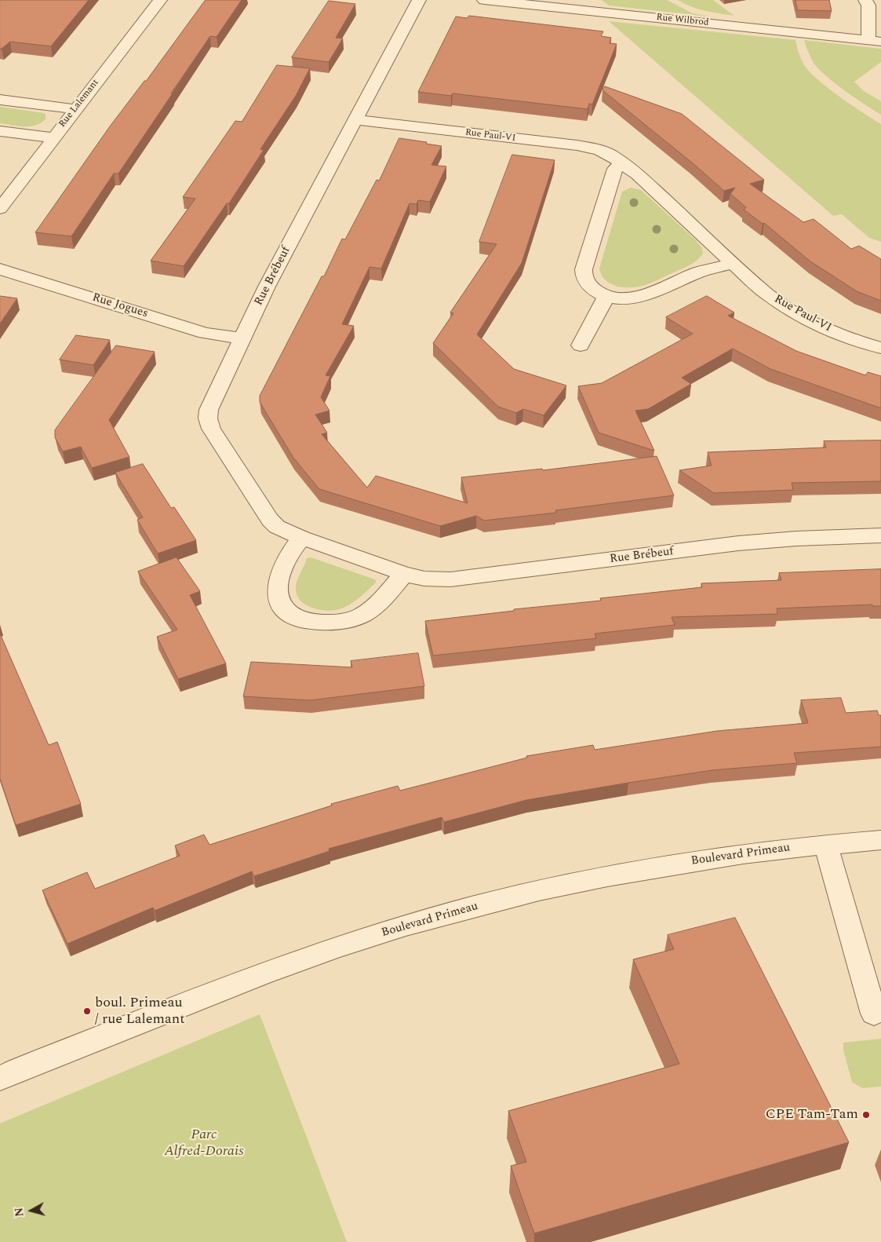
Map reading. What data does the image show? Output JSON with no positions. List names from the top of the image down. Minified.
{"streets":{"street":["Rue Wilbrod","Rue Lalemant","Rue Paul-VI","Rue Brébeuf","Rue Jogues","Boulevard Primeau"]},"crossings":[["Rue Paul-VI","Rue Brébeuf"],["Rue Brébeuf","Rue Jogues"]],"parks":["Parc Alfred-Dorais"],"places":["boul. Primeau / rue Lalemant","CPE Tam-Tam"],"north":"left"}
